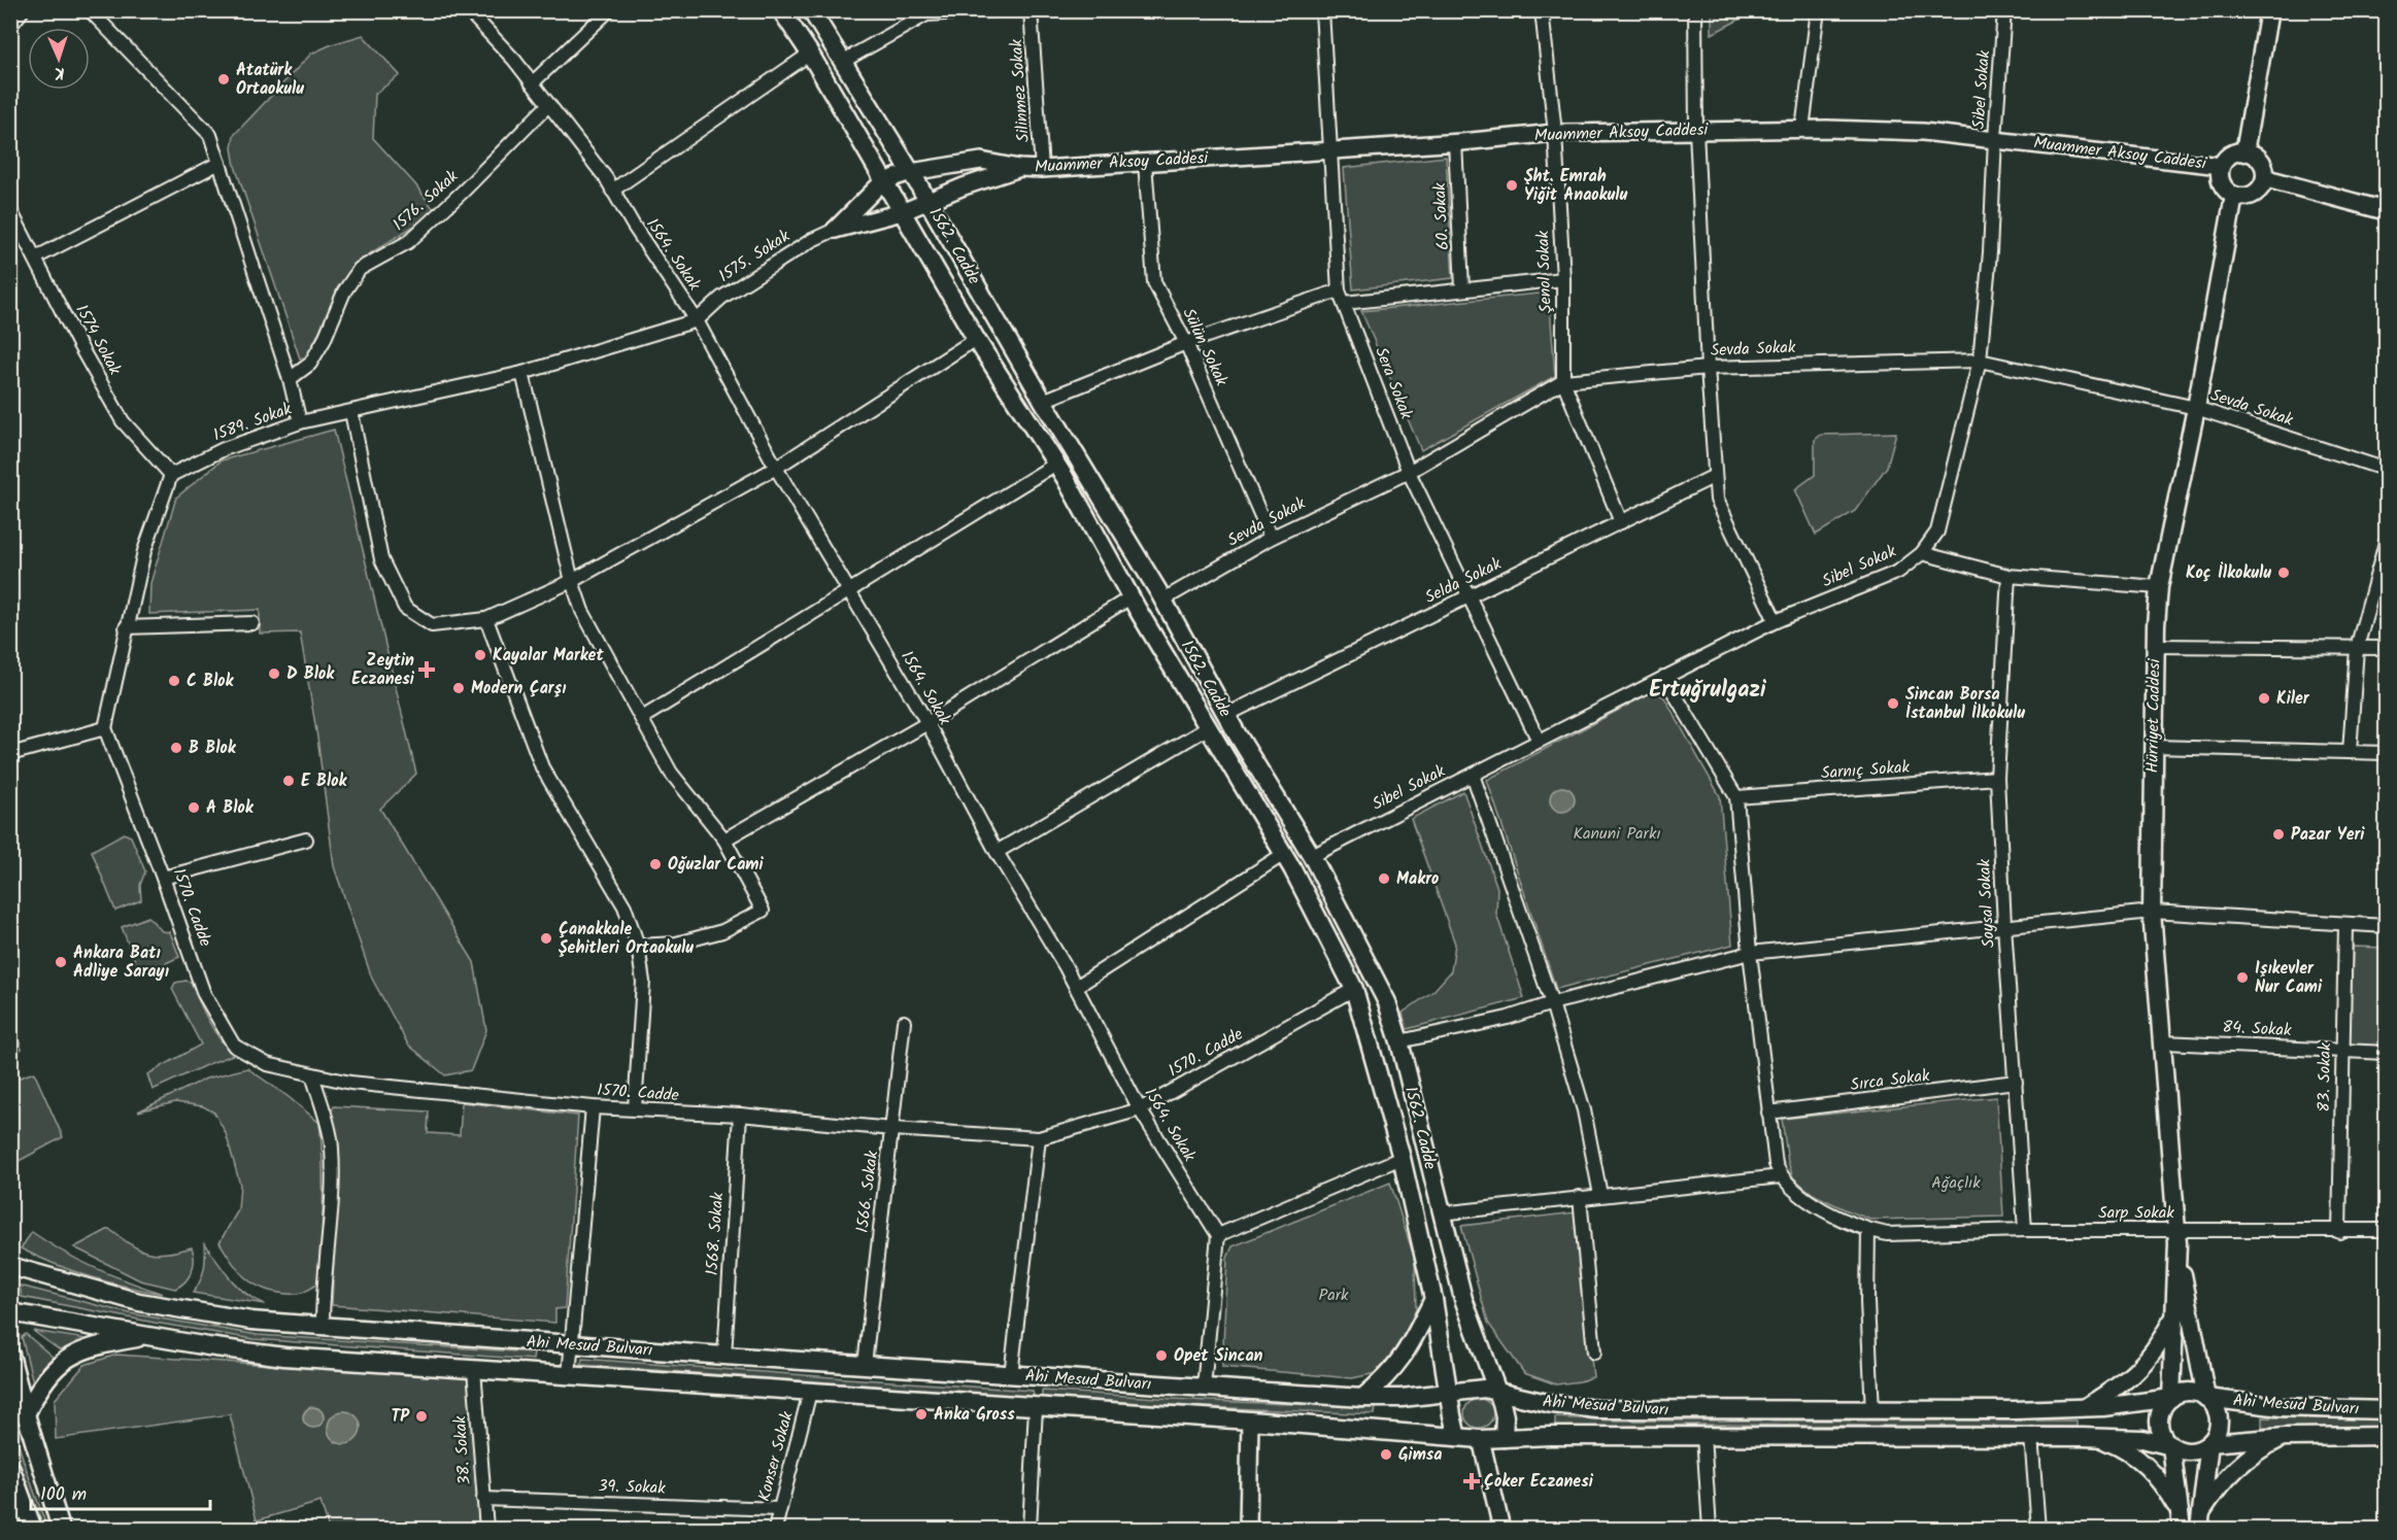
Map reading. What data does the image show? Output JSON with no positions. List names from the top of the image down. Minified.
{"streets":{"main road":["1562. Cadde","Hürriyet Caddesi","Ahi Mesud Bulvarı"],"street":["Sibel Sokak","Silinmez Sokak","Muammer Aksoy Caddesi","1576. Sokak","60. Sokak","1564. Sokak","1575. Sokak","Şenol Sokak","1574 Sokak","Sülün Sokak","Sevda Sokak","Sera Sokak","1589. Sokak","Selda Sokak","Sarnıç Sokak","Soysal Sokak","1570. Cadde","84. Sokak","83. Sokak","Sırca Sokak","1566. Sokak","Sarp Sokak","1568. Sokak","38. Sokak","Konser Sokak","39. Sokak"]},"crossings":[["Sibel Sokak","Muammer Aksoy Caddesi"],["Sibel Sokak","1562. Cadde"],["Sibel Sokak","Sevda Sokak"],["Sibel Sokak","Sera Sokak"],["Silinmez Sokak","Muammer Aksoy Caddesi"],["Muammer Aksoy Caddesi","60. Sokak"],["Muammer Aksoy Caddesi","Şenol Sokak"],["Muammer Aksoy Caddesi","Sülün Sokak"],["Muammer Aksoy Caddesi","Sera Sokak"],["Muammer Aksoy Caddesi","Hürriyet Caddesi"],["1576. Sokak","1564. Sokak"],["1562. Cadde","Sevda Sokak"],["1562. Cadde","Selda Sokak"],["1562. Cadde","1570. Cadde"],["1562. Cadde","Ahi Mesud Bulvarı"],["1564. Sokak","1575. Sokak"],["1564. Sokak","1589. Sokak"],["1564. Sokak","1570. Cadde"],["1575. Sokak","1589. Sokak"],["Şenol Sokak","Sevda Sokak"],["Şenol Sokak","Selda Sokak"],["1574 Sokak","1589. Sokak"],["Sülün Sokak","Sevda Sokak"],["Sevda Sokak","Sera Sokak"],["Sevda Sokak","Hürriyet Caddesi"],["Sera Sokak","Selda Sokak"],["Hürriyet Caddesi","84. Sokak"],["Hürriyet Caddesi","Sarp Sokak"],["Sarnıç Sokak","Soysal Sokak"],["Soysal Sokak","Sırca Sokak"],["Soysal Sokak","Sarp Sokak"],["1570. Cadde","1566. Sokak"],["1570. Cadde","1568. Sokak"],["84. Sokak","83. Sokak"],["83. Sokak","Sarp Sokak"],["1566. Sokak","Ahi Mesud Bulvarı"],["1568. Sokak","Ahi Mesud Bulvarı"],["Ahi Mesud Bulvarı","38. Sokak"],["Ahi Mesud Bulvarı","Konser Sokak"],["38. Sokak","39. Sokak"],["Konser Sokak","39. Sokak"]],"districts":["Ertuğrulgazi"],"parks":["Kanuni Parkı","Ağaçlık","Park"],"places":{"other":["Atatürk Ortaokulu","Şht. Emrah Yiğit Anaokulu","Koç İlkokulu","Kayalar Market","D Blok","C Blok","Modern Çarşı","Kiler","Sincan Borsa İstanbul İlkokulu","B Blok","E Blok","A Blok","Pazar Yeri","Oğuzlar Cami","Makro","Çanakkale Şehitleri Ortaokulu","Ankara Batı Adliye Sarayı","Işıkevler Nur Cami","Opet Sincan","Anka Gross","TP","Gimsa"],"health":["Zeytin Eczanesi","Çoker Eczanesi"]},"scale_bar":"100 m","north":"bottom"}
